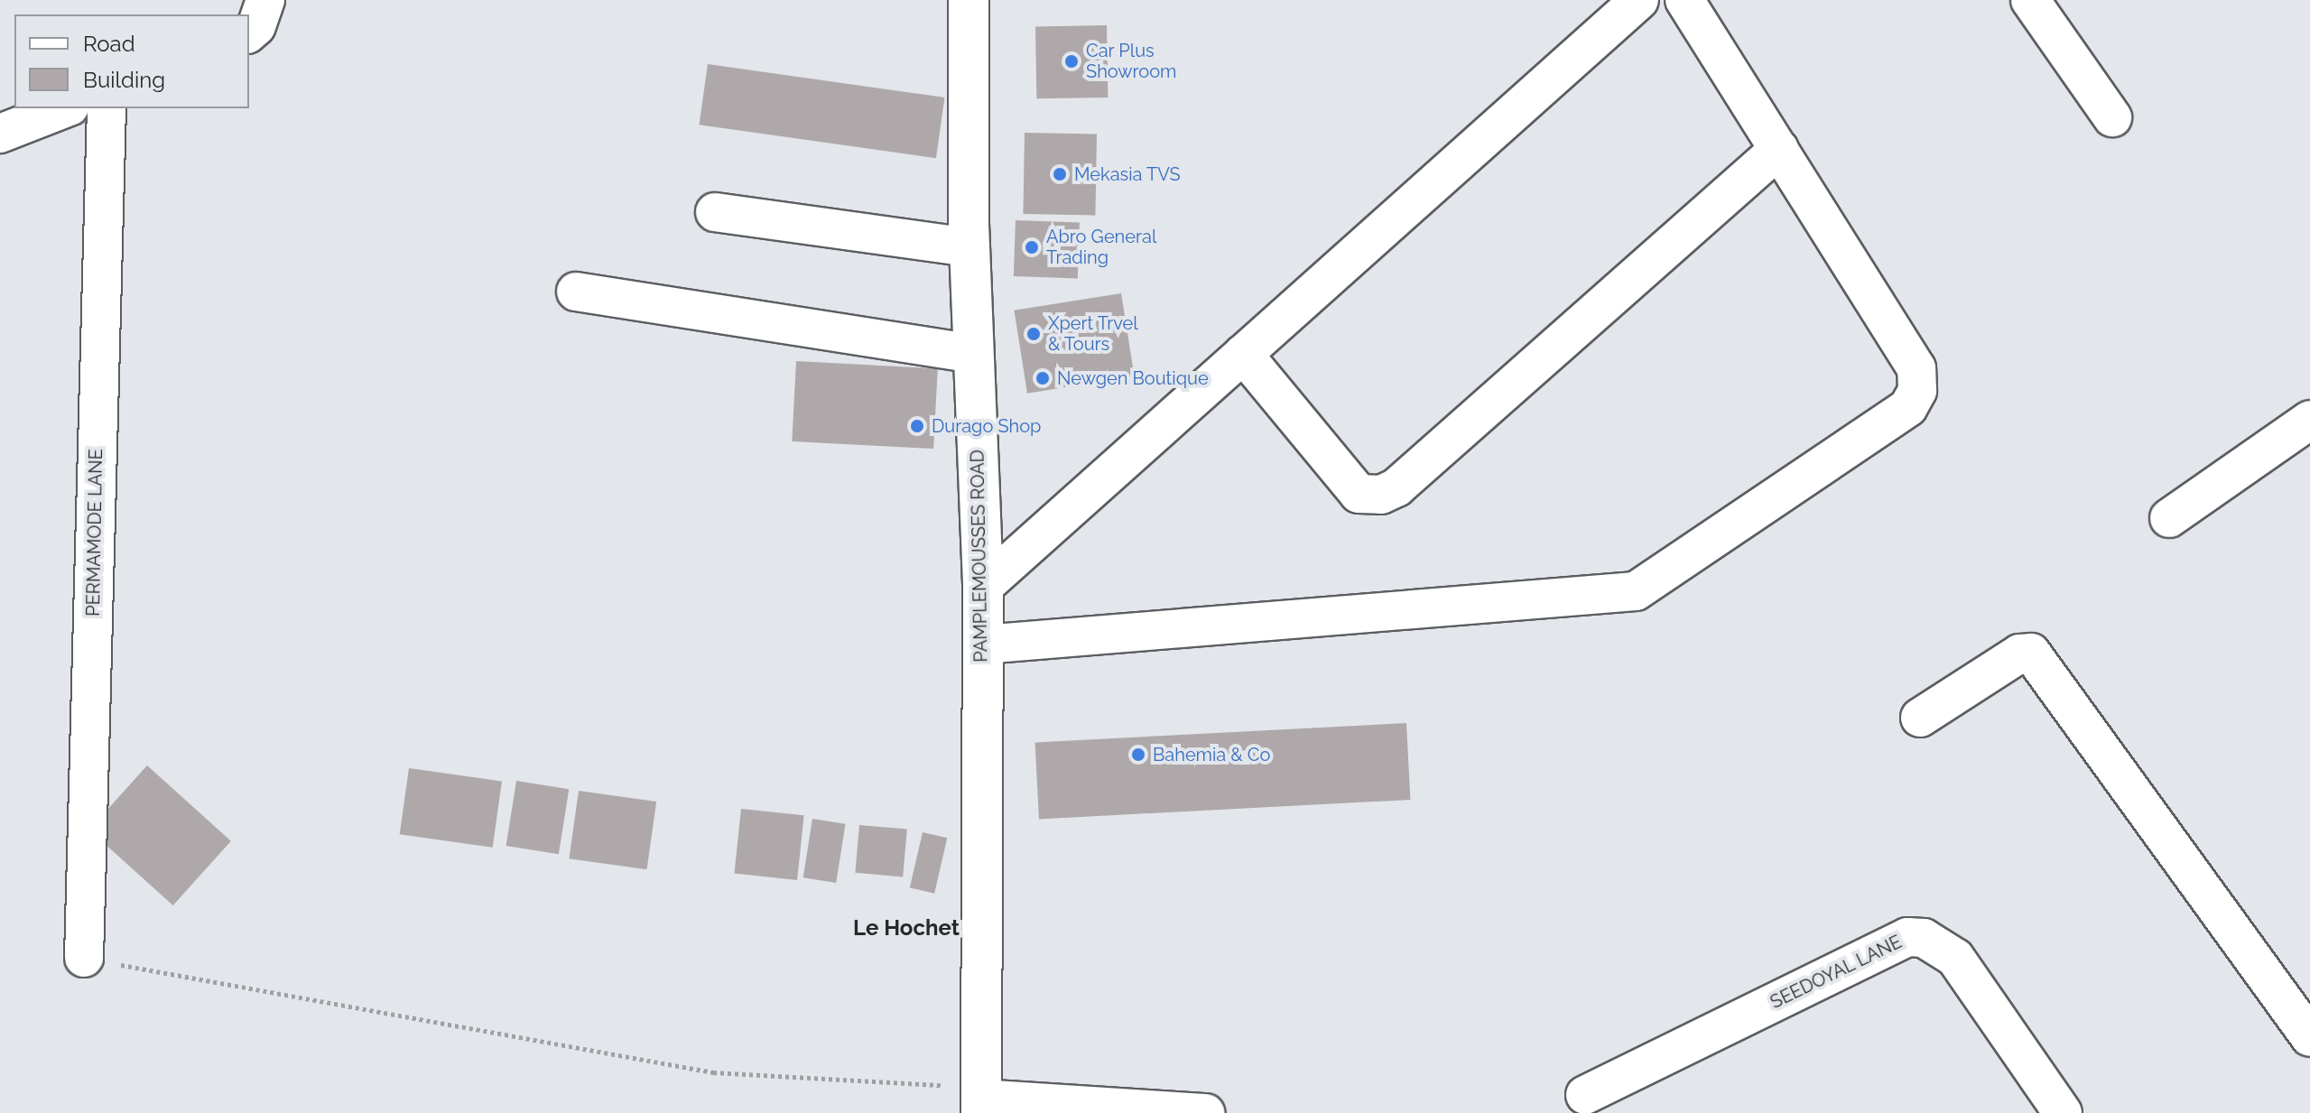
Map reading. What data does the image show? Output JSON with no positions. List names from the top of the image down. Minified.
{"streets":{"main road":["PAMPLEMOUSSES ROAD"],"street":["PERMAMODE LANE","SEEDOYAL LANE"]},"districts":["Le Hochet"],"places":["Car Plus Showroom","Mekasia TVS","Abro General Trading","Xpert Trvel & Tours","Newgen Boutique","Durago Shop","Bahemia & Co"],"legend":["Road","Building"]}
